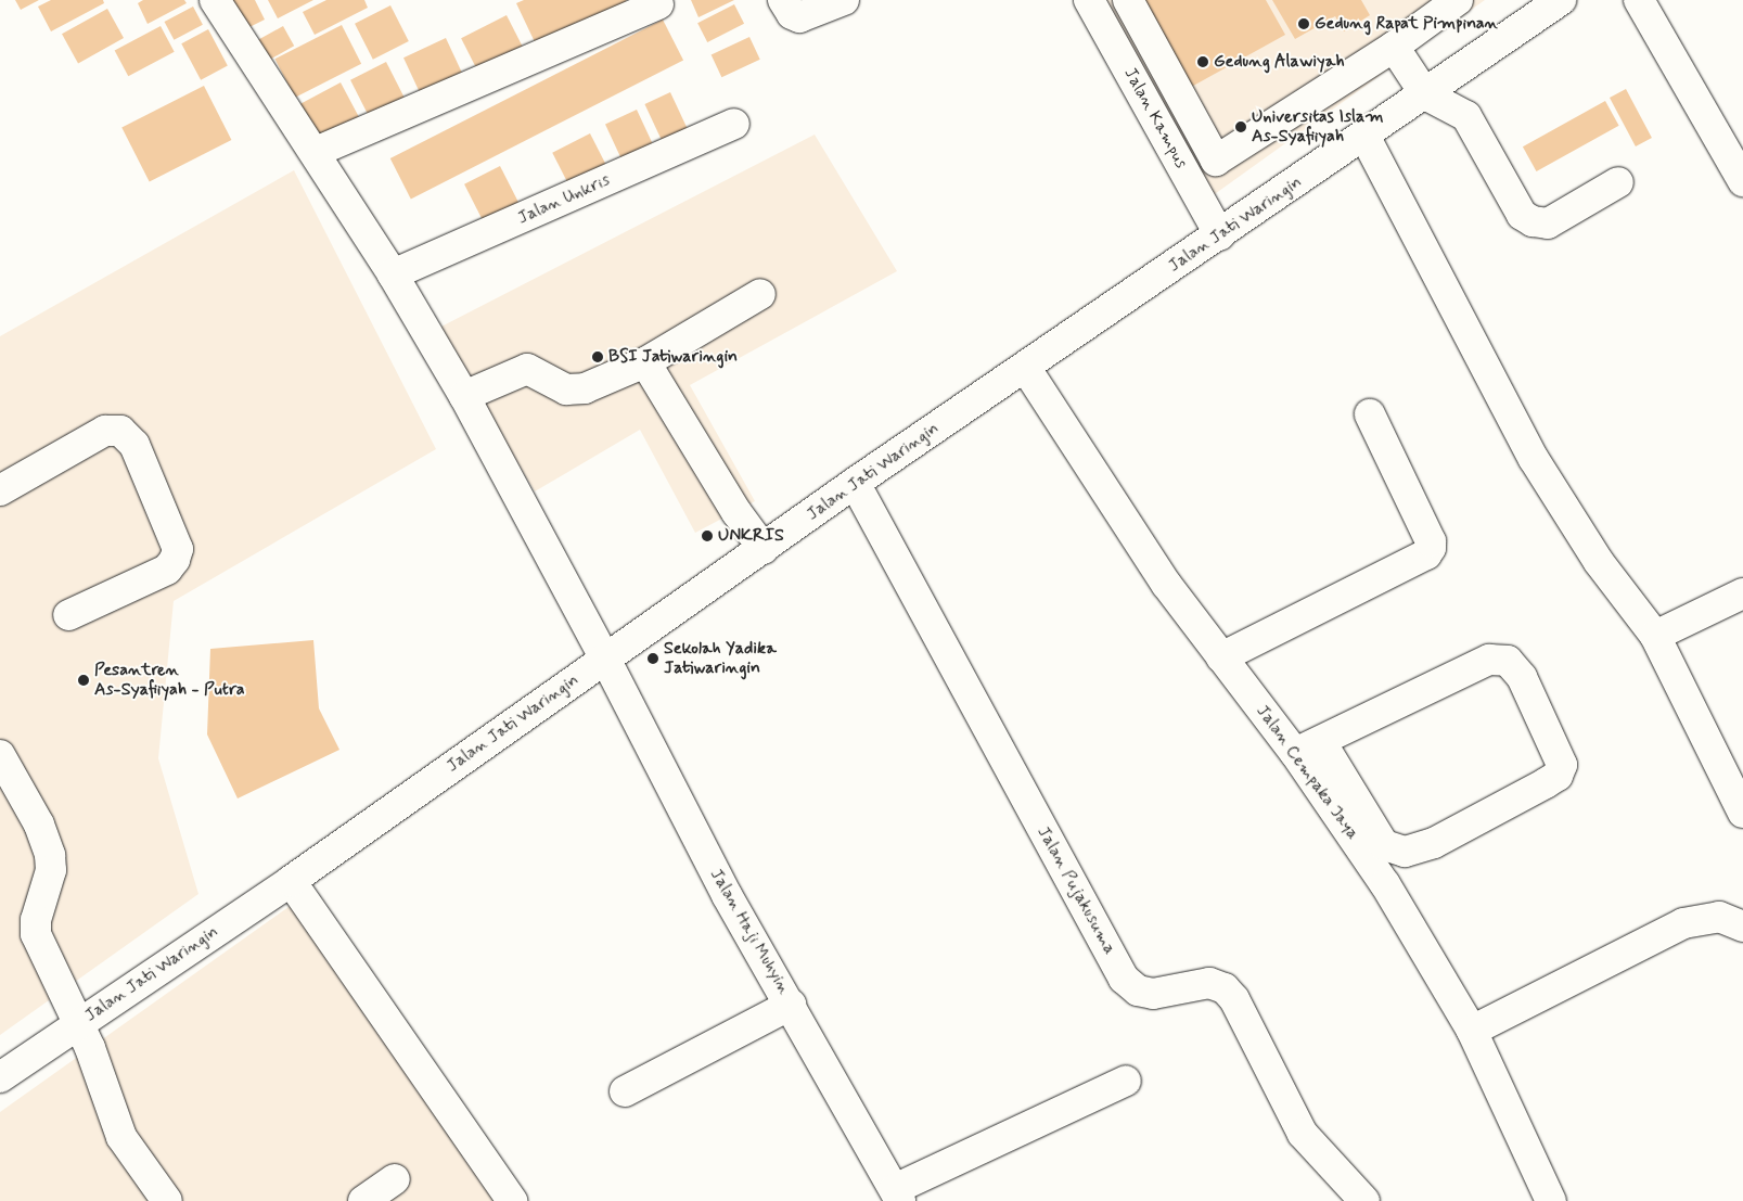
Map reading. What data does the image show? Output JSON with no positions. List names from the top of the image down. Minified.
{"streets":{"street":["Jalan Kampus","Jalan Unkris","Jalan Jati Waringin","Jalan Cempaka Jaya","Jalan Pujakusuma","Jalan Haji Muhyin"]},"crossings":[["Jalan Kampus","Jalan Jati Waringin"],["Jalan Unkris","Jalan Haji Muhyin"],["Jalan Jati Waringin","Jalan Cempaka Jaya"],["Jalan Jati Waringin","Jalan Pujakusuma"],["Jalan Jati Waringin","Jalan Haji Muhyin"]],"places":["Gedung Rapat Pimpinan","Gedung Alawiyah","Universitas Islam As-Syafiiyah","BSI Jatiwaringin","UNKRIS","Sekolah Yadika Jatiwaringin","Pesantren As-Syafiiyah - Putra"]}
